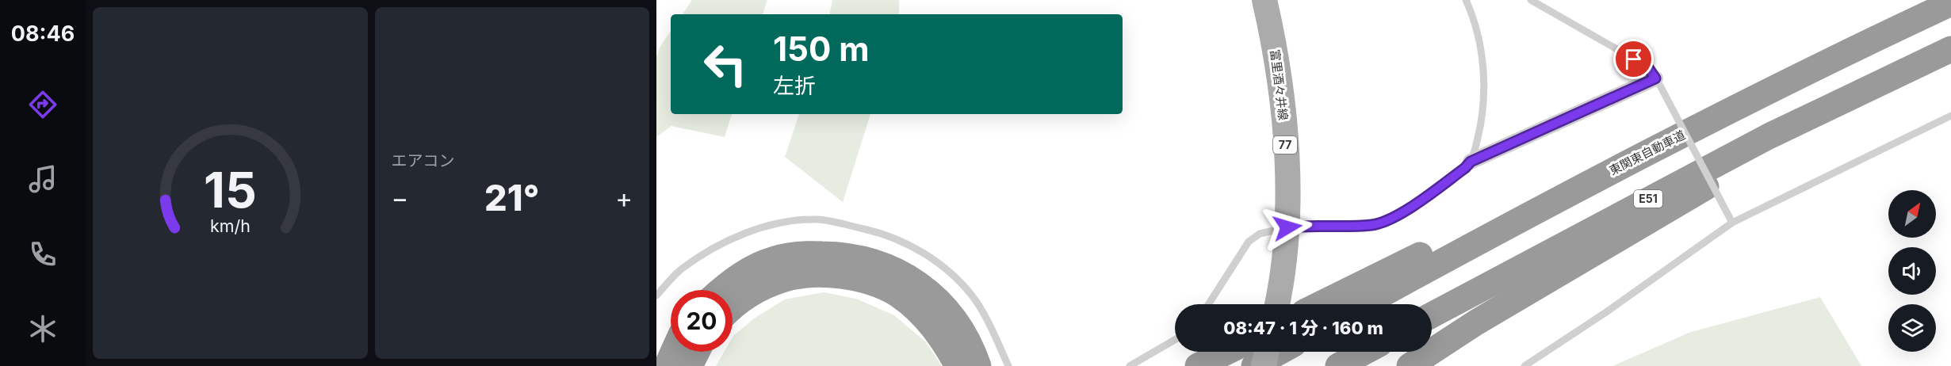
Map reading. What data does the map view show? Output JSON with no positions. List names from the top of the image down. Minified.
{"streets":{"highway":["東関東自動車道","E51"],"main road":["富里酒々井線","77"]},"north":"top right","page":{"tabs":"08:46","tile":"エアコン","turn":["150 m","左折"],"heat":["−","21°","+"],"limit":"20","trip":"08:47 · 1 分 · 160 m","gauge":["15","km/h"]}}
